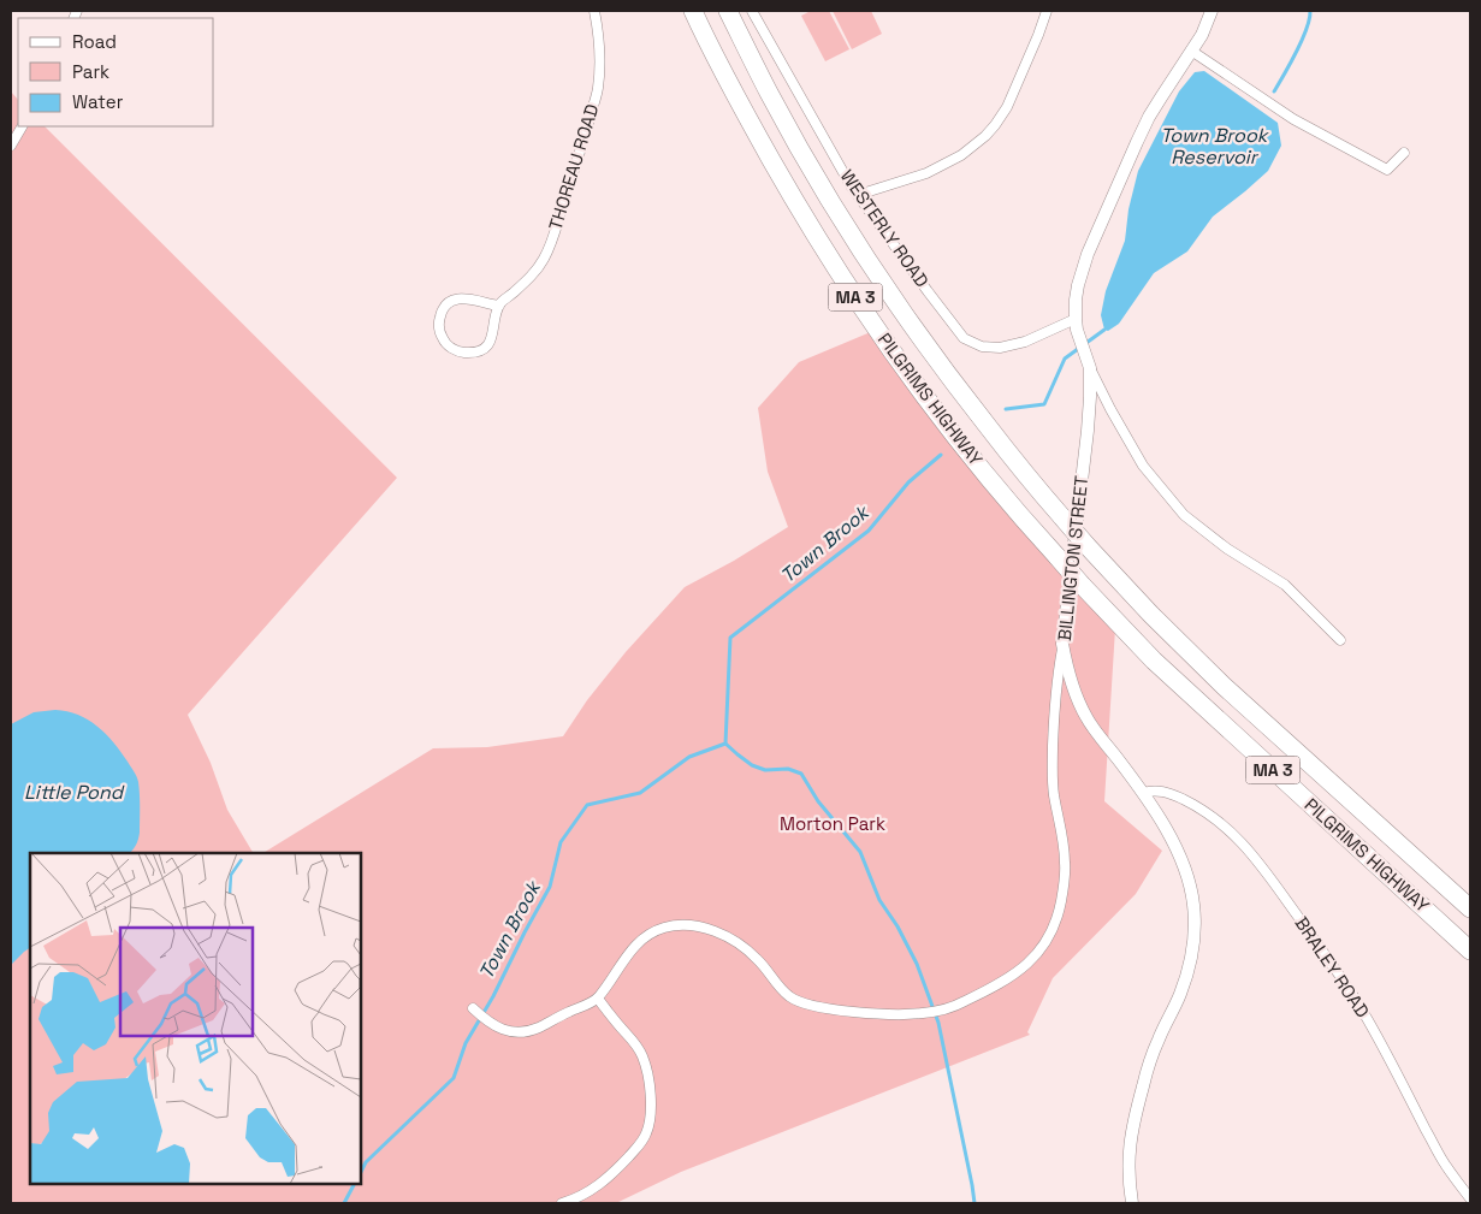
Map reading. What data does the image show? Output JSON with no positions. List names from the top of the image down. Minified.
{"streets":{"highway":["MA 3","PILGRIMS HIGHWAY"],"street":["THOREAU ROAD","WESTERLY ROAD","BILLINGTON STREET","BRALEY ROAD"]},"crossings":[["WESTERLY ROAD","BILLINGTON STREET"],["BILLINGTON STREET","BRALEY ROAD"]],"water":["Town Brook Reservoir","Town Brook","Little Pond"],"parks":["Morton Park"],"legend":["Road","Park","Water"]}
